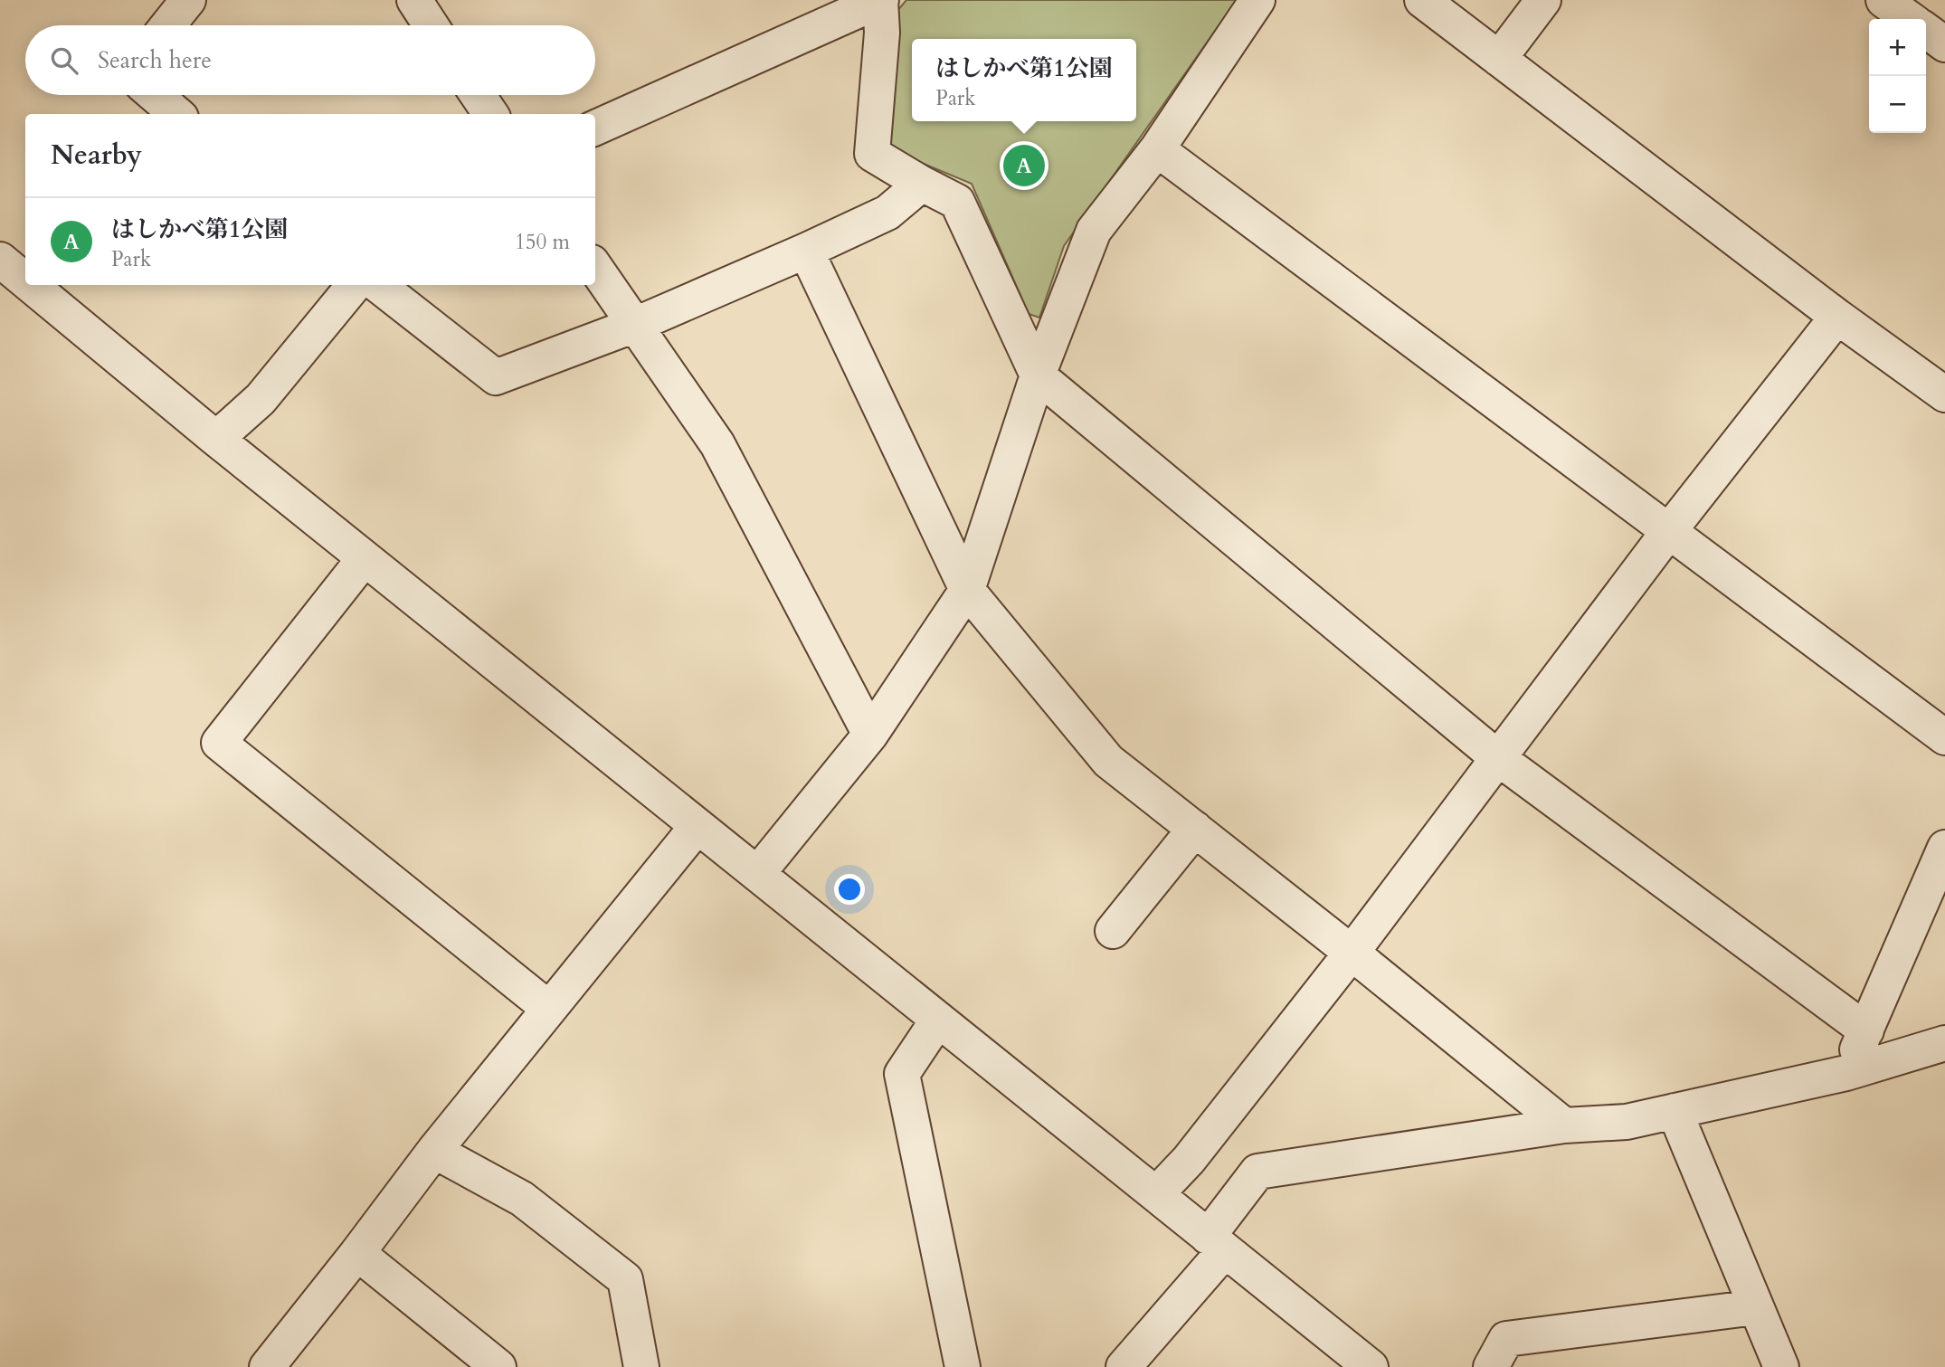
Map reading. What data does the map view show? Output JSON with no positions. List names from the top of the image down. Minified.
{"page":{"map_buttons":["+","−"],"search":"Search here","popup":["はしかべ第1公園","Park"],"heading":"Nearby","pins":"A","list":[{"mark":"A","name":"はしかべ第1公園","note":"Park","value":"150 m"}]}}
